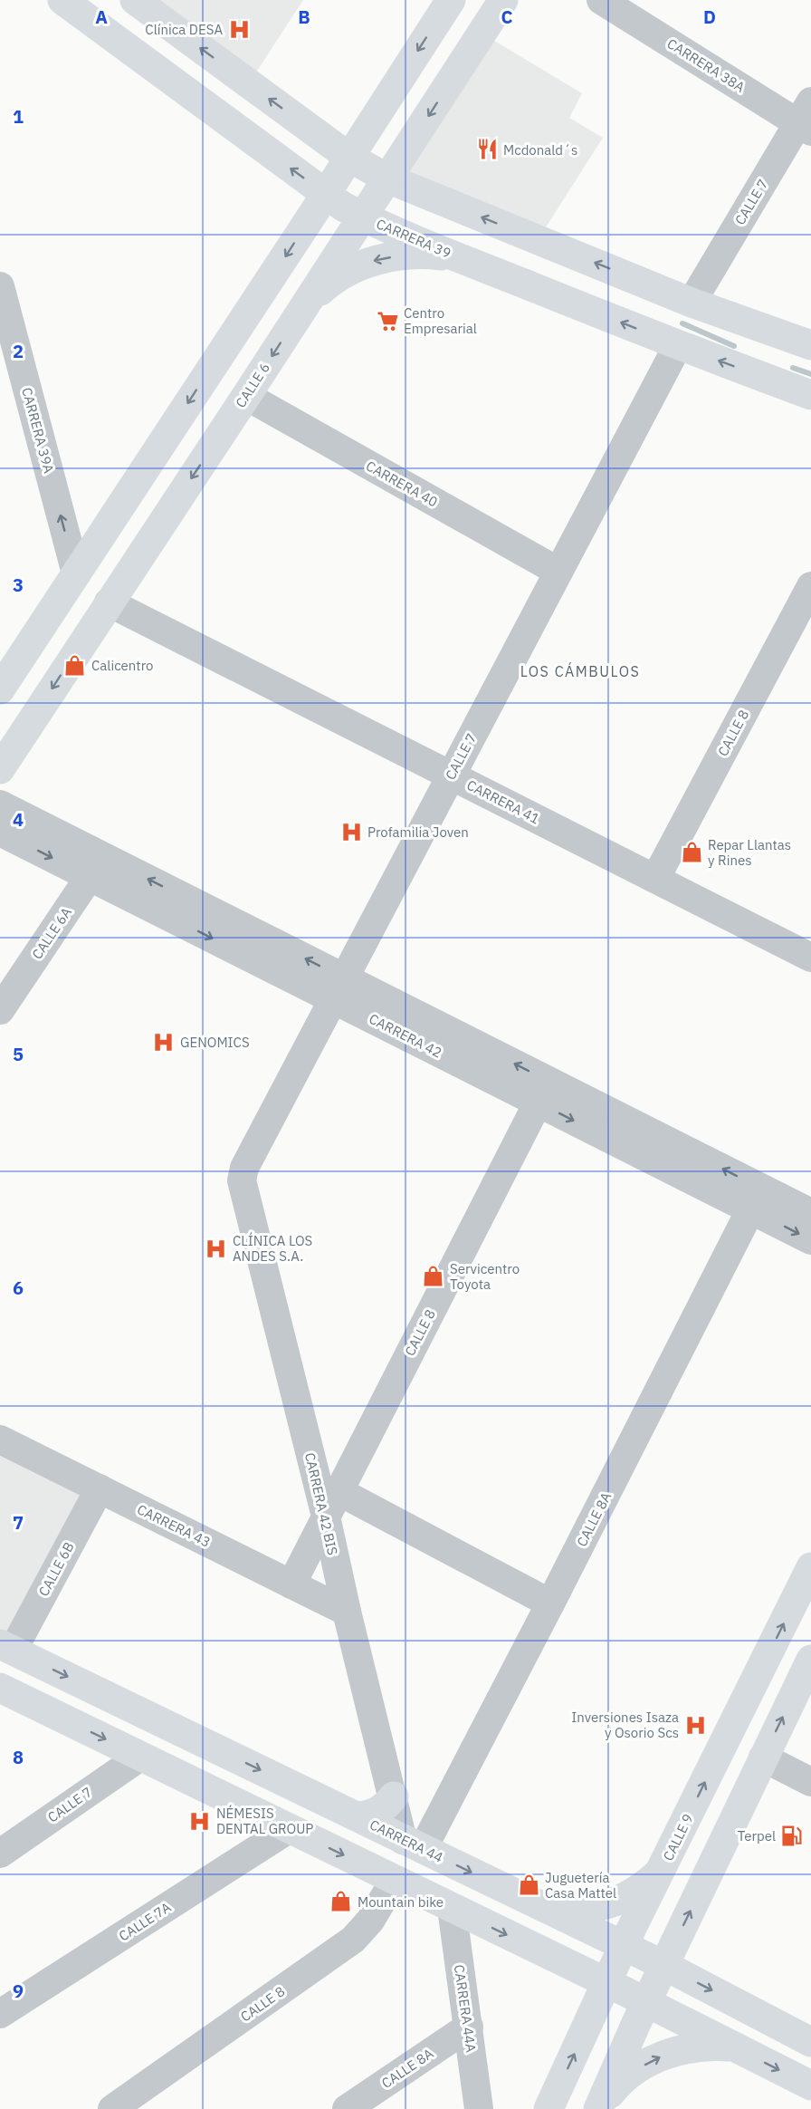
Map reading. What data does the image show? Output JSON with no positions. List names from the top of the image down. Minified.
{"streets":{"main road":["CARRERA 39","CALLE 6","CALLE 9","CARRERA 44"],"street":["CARRERA 38A","CALLE 7","CARRERA 39A","CARRERA 40","CALLE 8","CARRERA 41","CALLE 6A","CARRERA 42","CARRERA 42 BIS","CALLE 8A","CARRERA 43","CALLE 6B","CALLE 7A","CARRERA 44A"]},"crossings":[["CARRERA 38A","CALLE 7"],["CALLE 7","CARRERA 39"],["CALLE 7","CARRERA 40"],["CALLE 7","CARRERA 41"],["CALLE 7","CARRERA 42"],["CALLE 7","CARRERA 42 BIS"],["CARRERA 39","CALLE 6"],["CALLE 6","CARRERA 40"],["CALLE 6","CARRERA 41"],["CALLE 8","CARRERA 41"],["CALLE 8","CARRERA 42"],["CALLE 8","CARRERA 42 BIS"],["CALLE 8","CARRERA 43"],["CALLE 6A","CARRERA 42"],["CARRERA 42","CALLE 8A"],["CARRERA 42 BIS","CALLE 8A"],["CARRERA 42 BIS","CARRERA 43"],["CARRERA 42 BIS","CARRERA 44"],["CALLE 8A","CARRERA 44"],["CALLE 8A","CARRERA 44A"],["CARRERA 43","CALLE 6B"],["CALLE 6B","CARRERA 44"],["CALLE 9","CARRERA 44"]],"one_way":["CARRERA 39A"],"districts":["LOS CÁMBULOS"],"places":{"hospital":["Clínica DESA","Profamilia Joven","GENOMICS","CLÍNICA LOS ANDES S.A.","Inversiones Isaza y Osorio Scs","NÉMESIS DENTAL GROUP"],"restaurant":["Mcdonald´s"],"supermarket":["Centro Empresarial"],"shop":["Calicentro","Repar Llantas y Rines","Servicentro Toyota","Juguetería Casa Mattel","Mountain bike"],"fuel station":["Terpel"]},"grid":{"columns":["A","B","C","D"],"rows":["1","2","3","4","5","6","7","8","9"]}}
